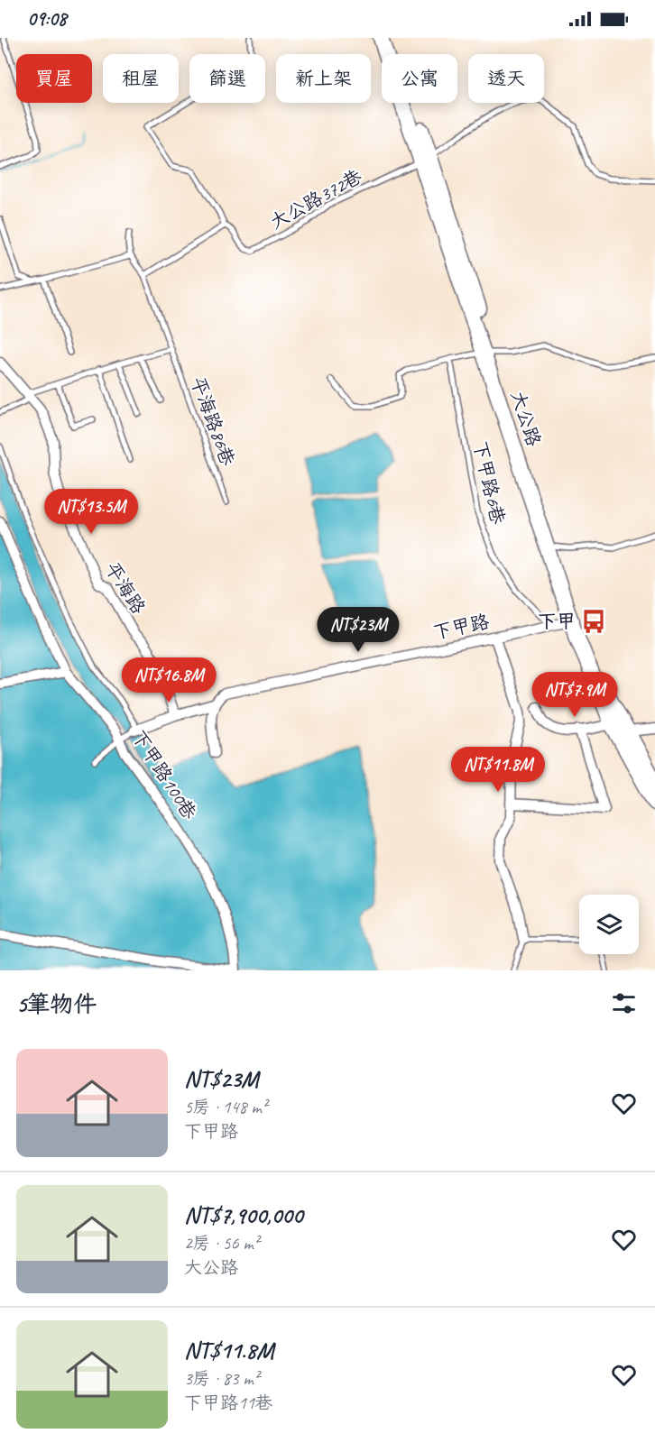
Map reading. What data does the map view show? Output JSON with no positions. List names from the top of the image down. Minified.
{"streets":{"main road":["大公路"],"street":["平海路","下甲路","下甲路100巷"],"lane":["大公路372巷","平海路86巷","下甲路6巷"]},"crossings":[["大公路372巷","大公路"],["大公路","下甲路"],["下甲路6巷","下甲路"],["平海路","下甲路"]],"places":{"bus stop":["下甲"]},"page":{"status":"09:08","chip":["買屋","租屋","篩選","新上架","公寓","透天"],"price":["NT$13.5M","NT$23M","NT$16.8M","NT$7.9M","NT$11.8M"],"heading":"5筆物件","list":[{"name":"NT$23M","note":"5房 · 148 m² · 下甲路"},{"name":"NT$7,900,000","note":"2房 · 56 m² · 大公路"},{"name":"NT$11.8M","note":"3房 · 83 m² · 下甲路11巷"}]}}
